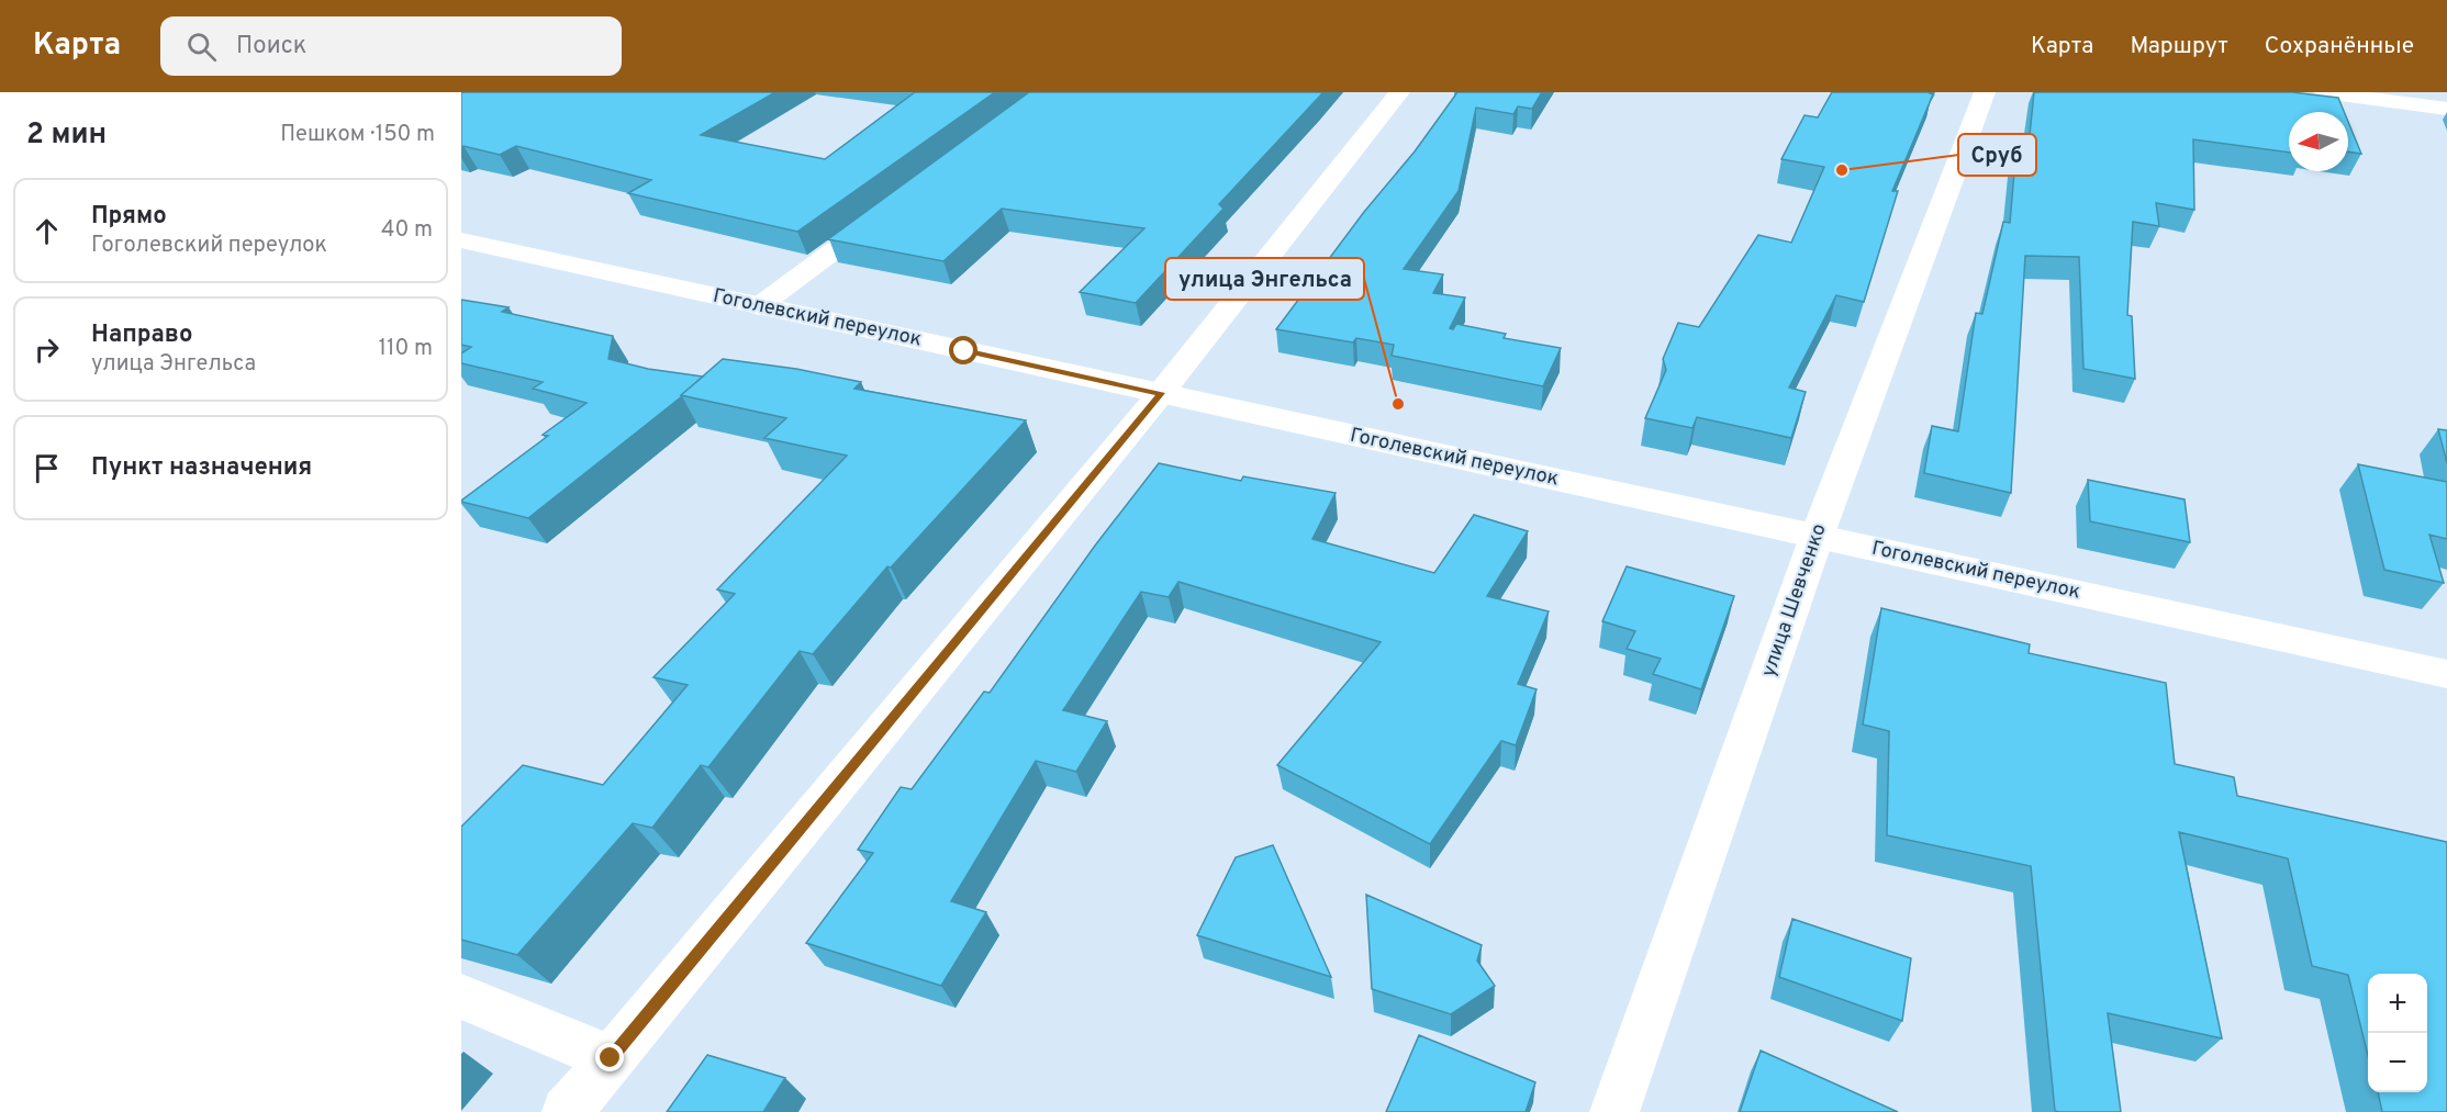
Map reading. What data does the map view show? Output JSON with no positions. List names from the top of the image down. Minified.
{"streets":{"street":["Гоголевский переулок","улица Шевченко"]},"crossings":[["Гоголевский переулок","улица Шевченко"]],"places":["Сруб","улица Энгельса"],"north":"left","page":{"header":"Карта","search":"Поиск","nav":["Карта","Маршрут","Сохранённые"],"heading":["2 мин","Пешком · 150 m"],"list":[["Прямо","Гоголевский переулок","40 m"],["Направо","улица Энгельса","110 m"],"Пункт назначения"],"map_buttons":["+","−"]}}
